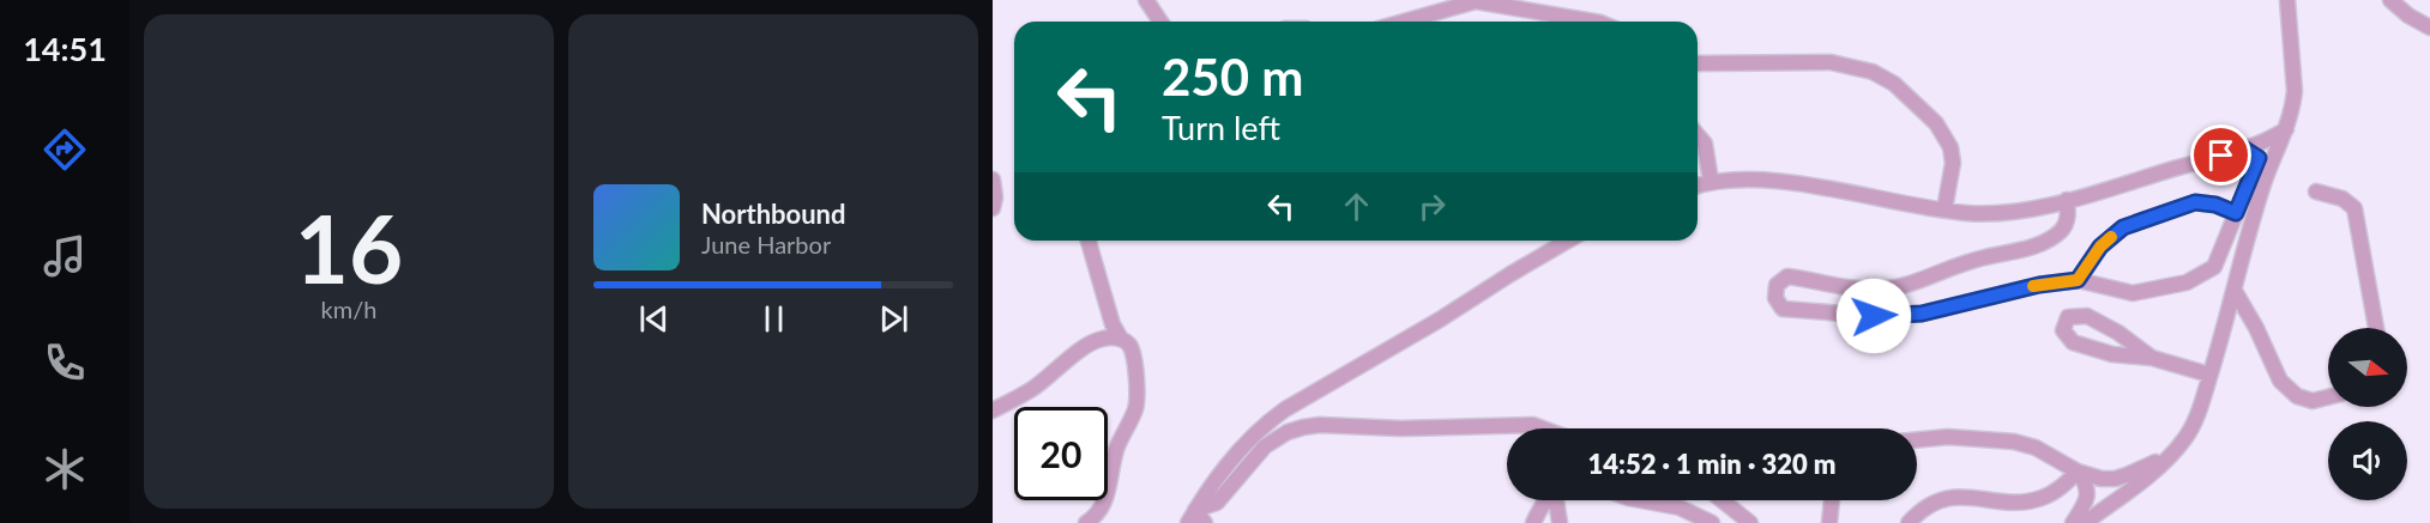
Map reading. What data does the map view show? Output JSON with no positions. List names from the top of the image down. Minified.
{"north":"right","page":{"tabs":"14:51","tile":["16","km/h"],"turn":["250 m","Turn left"],"song":["Northbound","June Harbor"],"limit":"20","trip":"14:52 · 1 min · 320 m"}}
